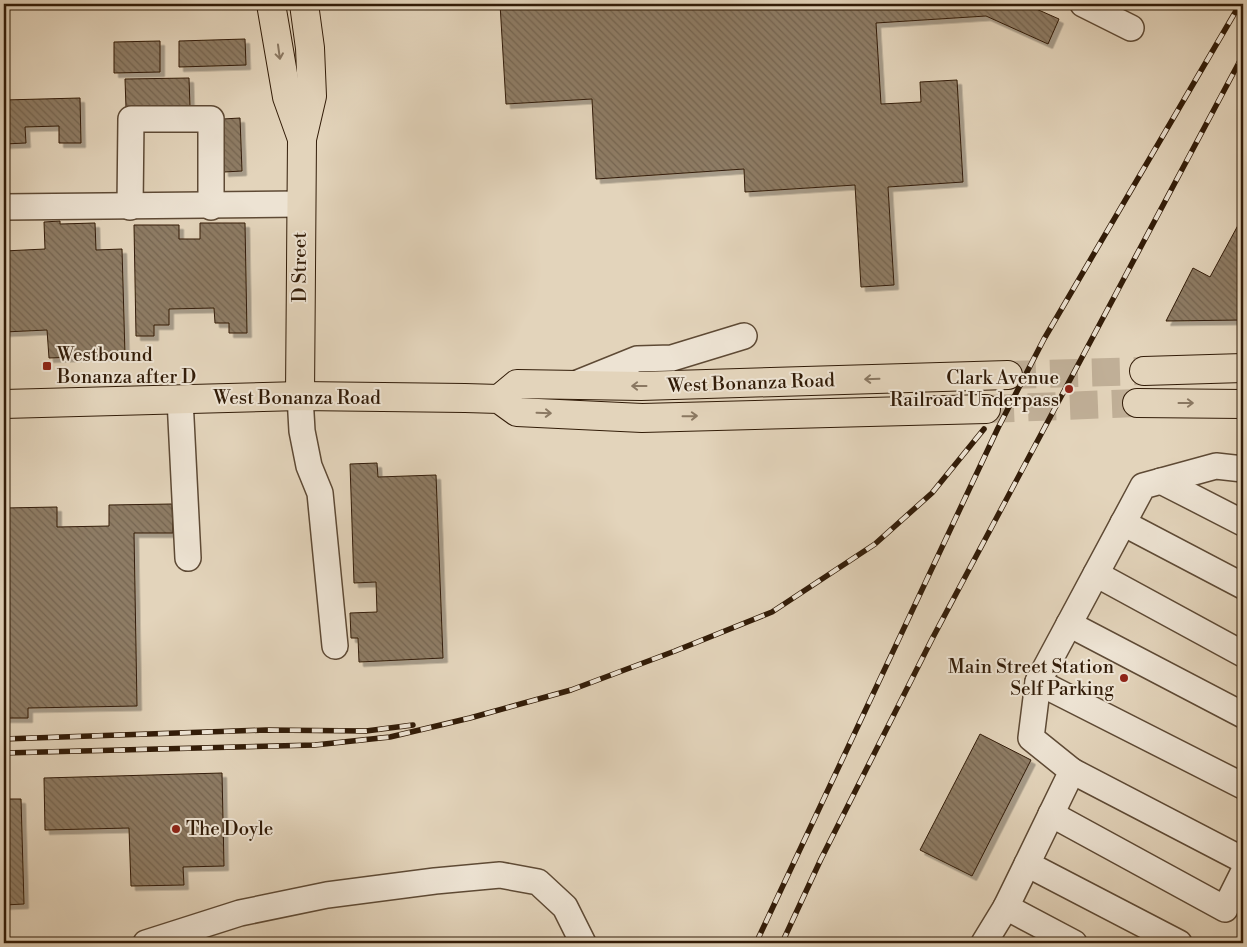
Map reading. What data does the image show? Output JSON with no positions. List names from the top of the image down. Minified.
{"streets":{"main road":["D Street","West Bonanza Road"]},"crossings":[["D Street","West Bonanza Road"]],"places":{"transit":["Westbound Bonanza after D"],"other":["Clark Avenue Railroad Underpass","Main Street Station Self Parking","The Doyle"]}}
